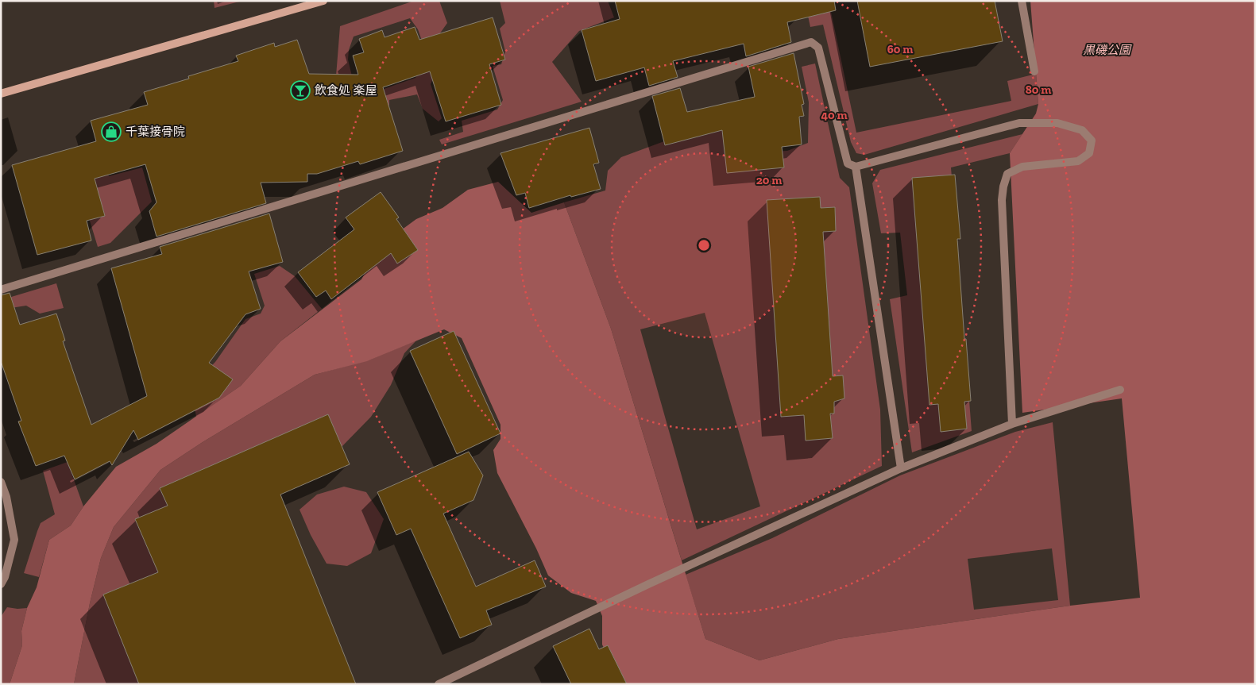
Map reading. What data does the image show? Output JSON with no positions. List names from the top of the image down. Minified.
{"parks":["黒磯公園"],"places":{"bar":["飲食処 楽屋"],"shop":["千葉接骨院"]},"rings":["60 m","80 m","40 m","20 m"]}
